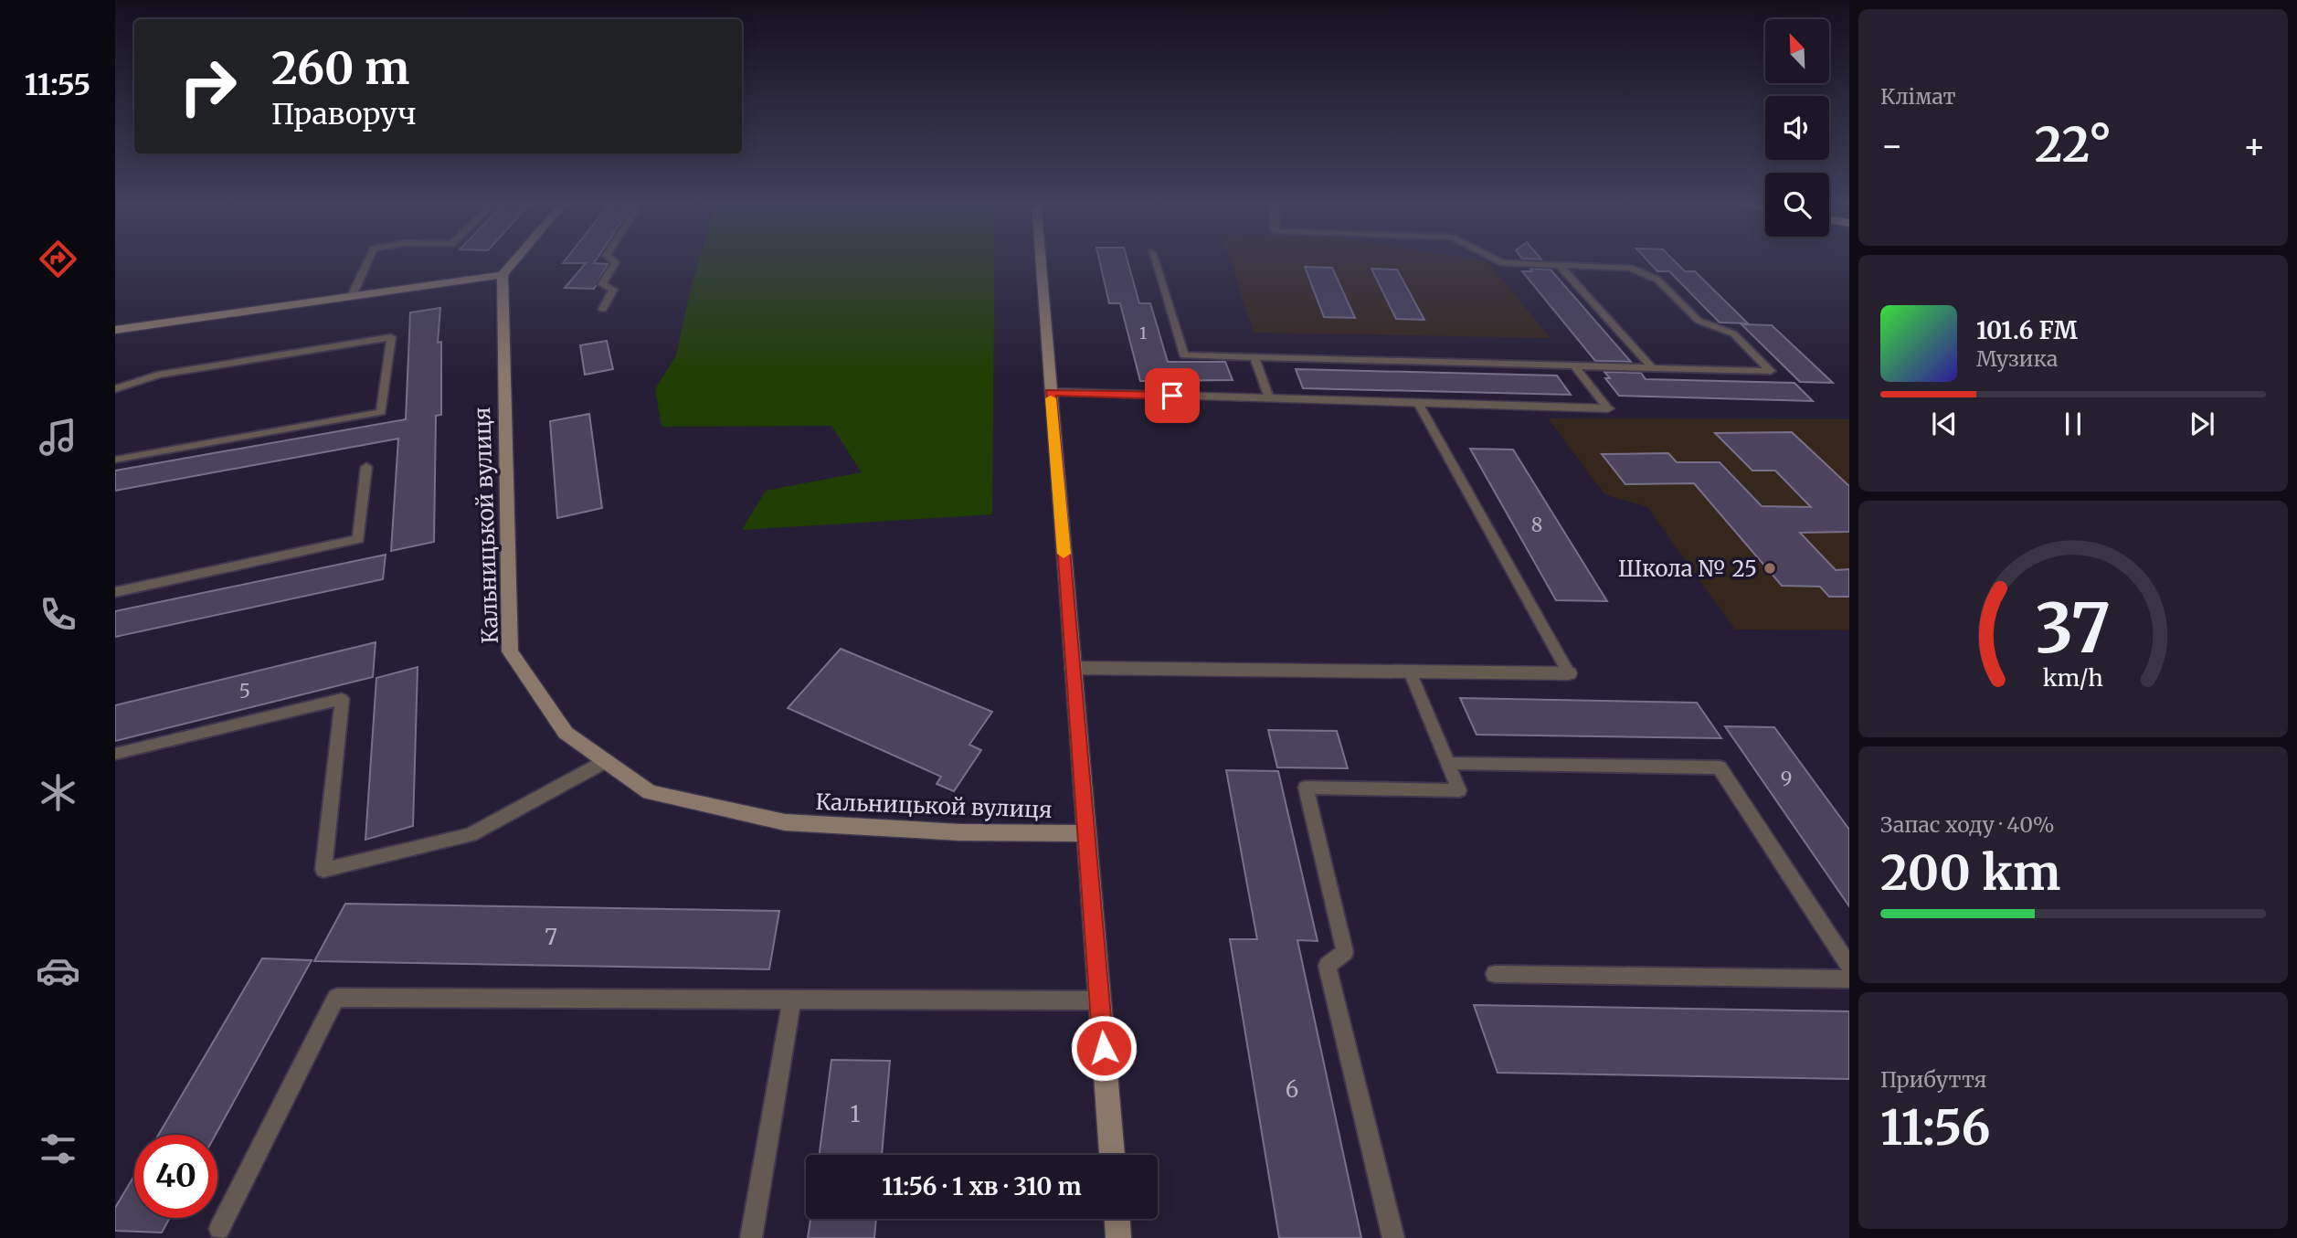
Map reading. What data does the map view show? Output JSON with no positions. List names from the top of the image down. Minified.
{"streets":{"street":["Кальницькой вулиця"]},"places":["Школа № 25"],"house_numbers":["1","8","5","9","7","6","1"],"north":"top left","page":{"tabs":"11:55","tile":["Клімат",["Запас ходу · 40%","200 km"],["Прибуття","11:56"]],"turn":["260 m","Праворуч"],"heat":["−","22°","+"],"song":["101.6 FM","Музика"],"limit":"40","trip":"11:56 · 1 хв · 310 m","gauge":["37","km/h"]}}
